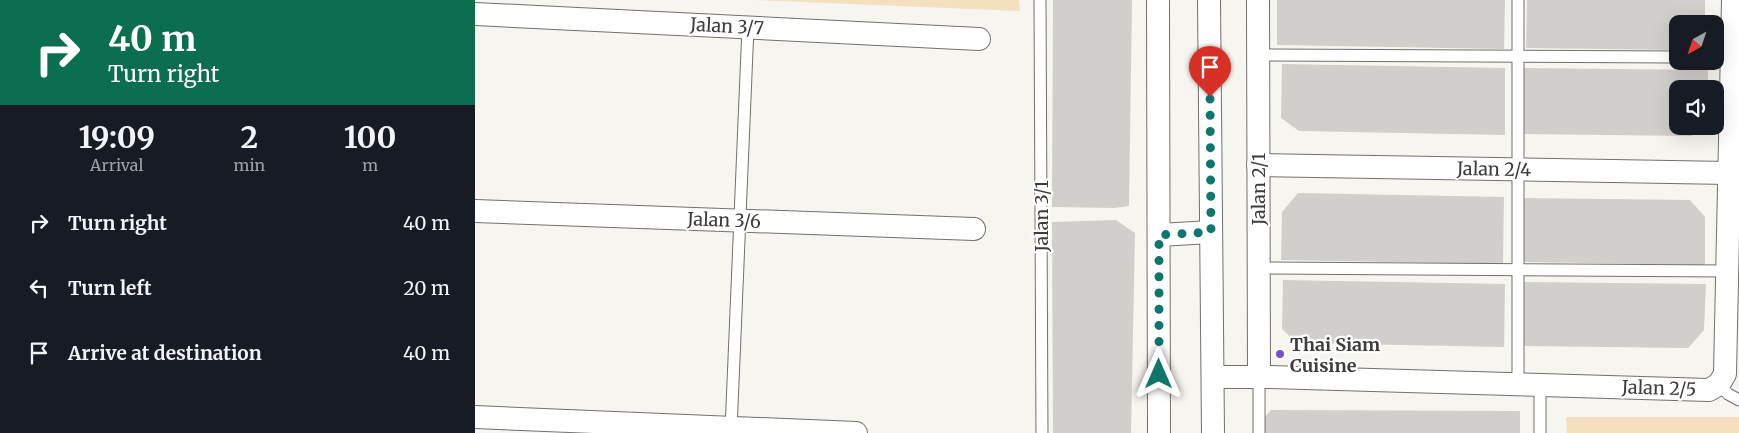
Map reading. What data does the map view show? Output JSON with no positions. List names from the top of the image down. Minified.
{"streets":{"street":["Jalan 3/7","Jalan 2/4","Jalan 2/1","Jalan 3/6","Jalan 2/5"],"lane":["Jalan 3/1"]},"crossings":[["Jalan 2/4","Jalan 2/1"],["Jalan 2/4","Jalan 2/5"],["Jalan 2/1","Jalan 2/5"]],"places":["Thai Siam Cuisine"],"north":"bottom left","page":{"turn":["40 m","Turn right"],"eta":["19:09","Arrival","2","min","100","m"],"list":[{"name":"Turn right","value":"40 m"},{"name":"Turn left","value":"20 m"},{"name":"Arrive at destination","value":"40 m"}]}}
